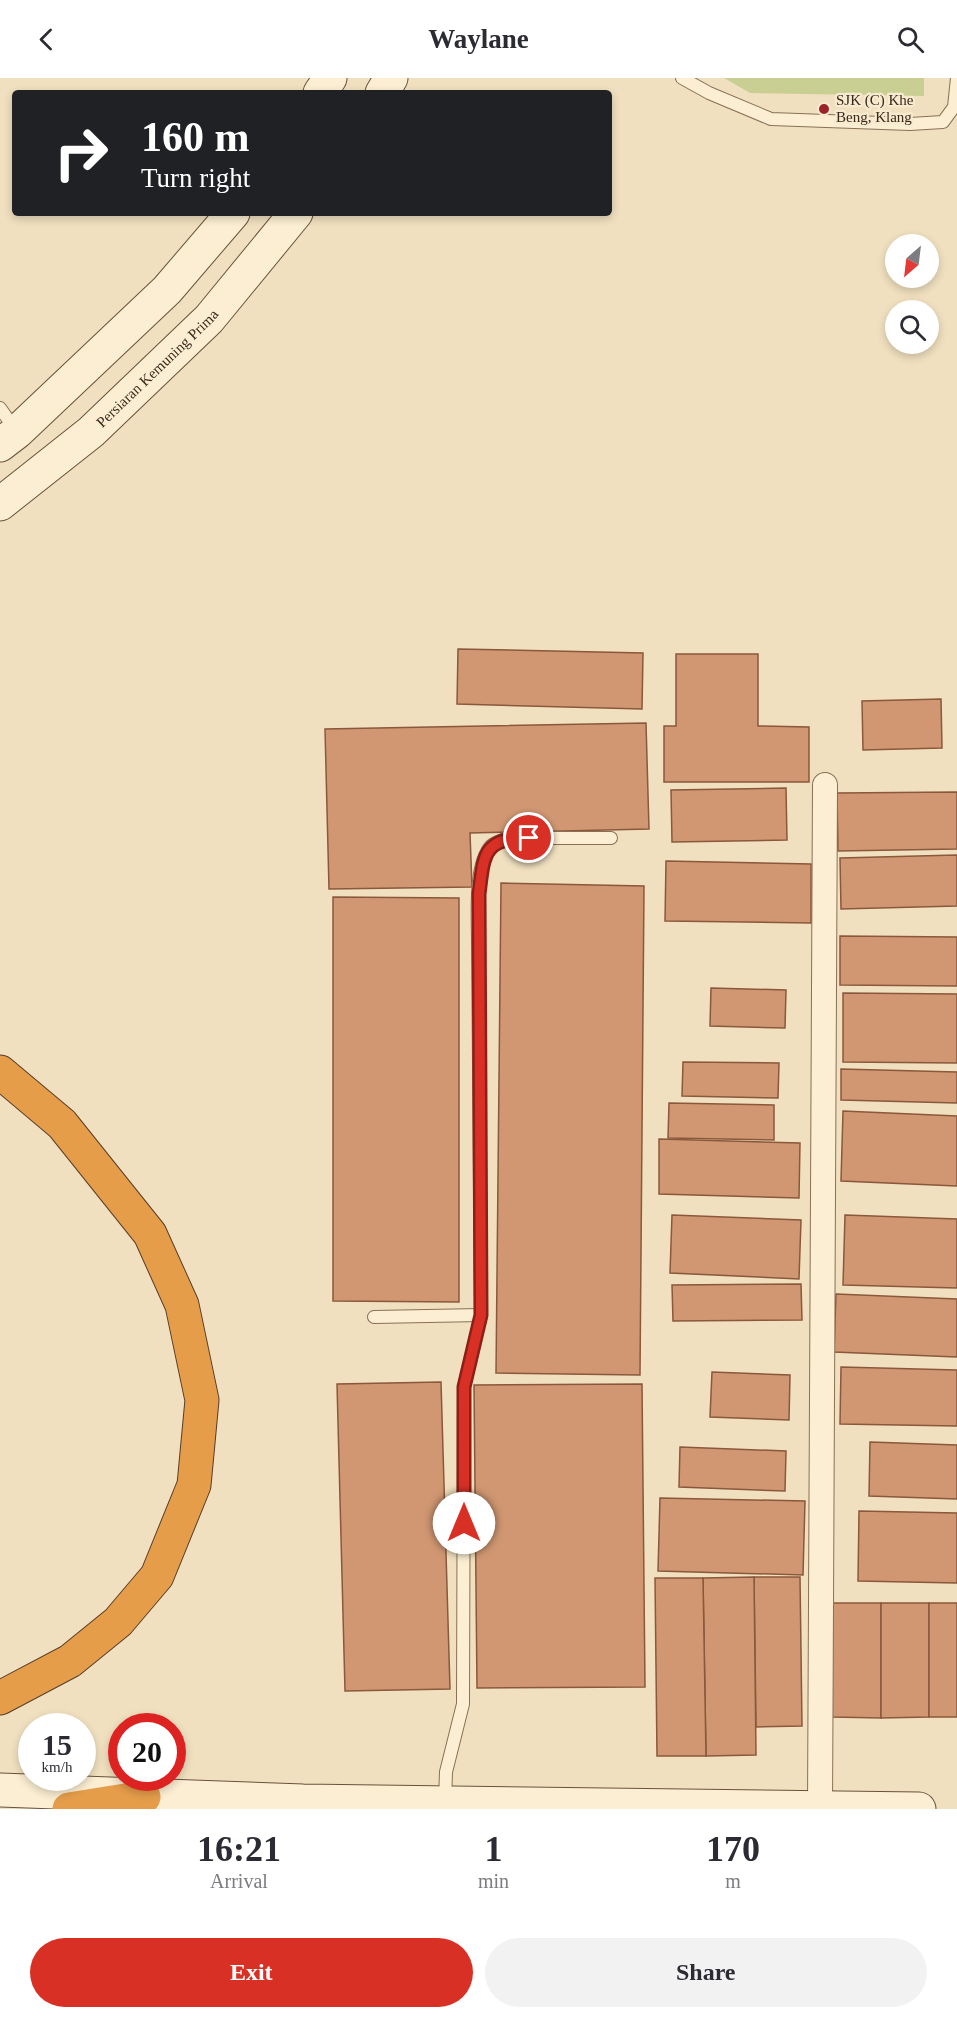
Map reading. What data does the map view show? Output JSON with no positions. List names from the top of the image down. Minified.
{"streets":{"main road":["Persiaran Kemuning Prima"]},"places":["SJK (C) Khe Beng, Klang"],"north":"bottom left","page":{"header":"Waylane","turn":["160 m","Turn right"],"speed":"15 km/h","limit":"20","eta":["16:21","Arrival","1","min","170","m"],"buttons":["Exit","Share"]}}
